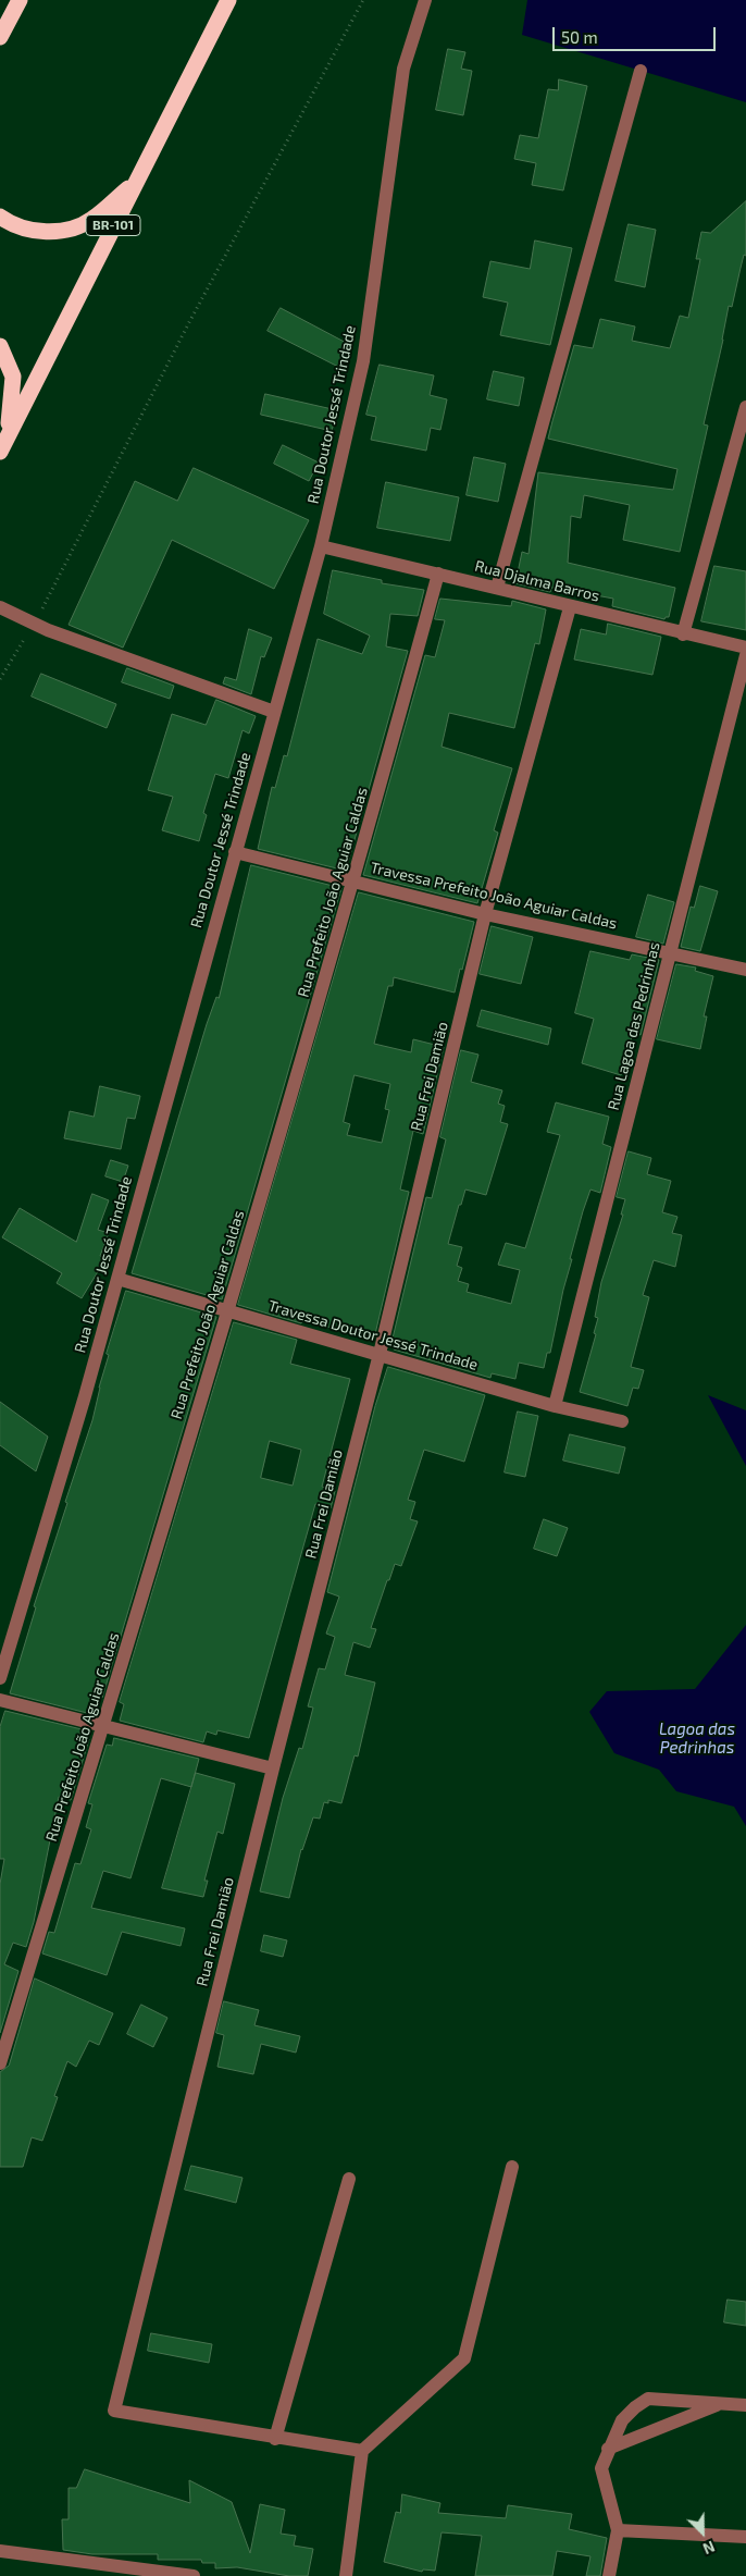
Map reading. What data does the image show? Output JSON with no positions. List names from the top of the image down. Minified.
{"streets":{"highway":["BR-101"],"street":["Rua Doutor Jessé Trindade","Rua Djalma Barros","Rua Prefeito João Aguiar Caldas","Travessa Prefeito João Aguiar Caldas","Rua Lagoa das Pedrinhas","Rua Frei Damião","Travessa Doutor Jessé Trindade"]},"crossings":[["Rua Doutor Jessé Trindade","Rua Djalma Barros"],["Rua Doutor Jessé Trindade","Travessa Prefeito João Aguiar Caldas"],["Rua Doutor Jessé Trindade","Travessa Doutor Jessé Trindade"],["Rua Djalma Barros","Rua Prefeito João Aguiar Caldas"],["Rua Djalma Barros","Rua Frei Damião"],["Rua Prefeito João Aguiar Caldas","Travessa Prefeito João Aguiar Caldas"],["Rua Prefeito João Aguiar Caldas","Travessa Doutor Jessé Trindade"],["Travessa Prefeito João Aguiar Caldas","Rua Lagoa das Pedrinhas"],["Travessa Prefeito João Aguiar Caldas","Rua Frei Damião"],["Rua Lagoa das Pedrinhas","Travessa Doutor Jessé Trindade"],["Rua Frei Damião","Travessa Doutor Jessé Trindade"]],"water":["Lagoa das Pedrinhas"],"scale_bar":"50 m","north":"bottom right"}
